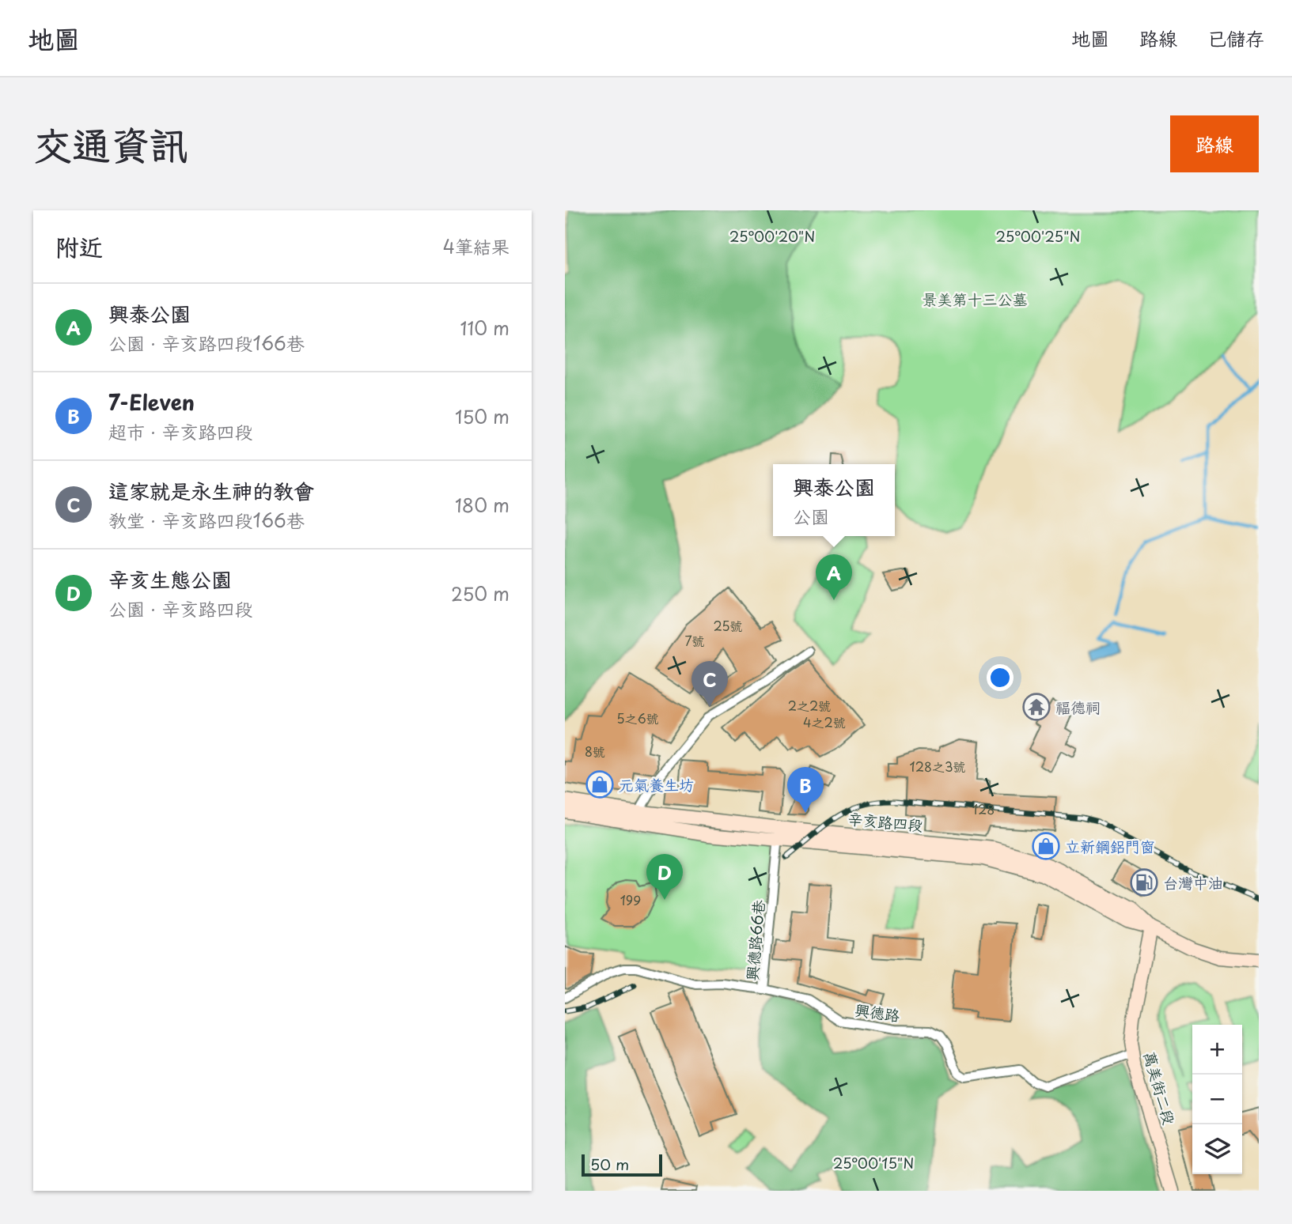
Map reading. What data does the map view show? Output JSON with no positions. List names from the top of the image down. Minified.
{"streets":{"main road":["辛亥路四段","萬美街二段"],"street":["興德路66巷","興德路"]},"crossings":[["辛亥路四段","興德路66巷"],["辛亥路四段","萬美街二段"],["興德路66巷","興德路"],["興德路","萬美街二段"]],"parks":["景美第十三公墓"],"places":{"temple":["福德祠"],"shop":["元氣養生坊","立新鋼鋁門窗"],"fuel station":["台灣中油"]},"house_numbers":["25號","7號","2之2號","5之6號","4之2號","8號","128之3號","128","199"],"scale_bar":"50 m","page":{"header":"地圖","nav":["地圖","路線","已儲存"],"title":"交通資訊","buttons":"路線","heading":["附近","4筆結果"],"list":[{"mark":"A","name":"興泰公園","note":"公園 · 辛亥路四段166巷","value":"110 m"},{"mark":"B","name":"7-Eleven","note":"超市 · 辛亥路四段","value":"150 m"},{"mark":"C","name":"這家就是永生神的教會","note":"教堂 · 辛亥路四段166巷","value":"180 m"},{"mark":"D","name":"辛亥生態公園","note":"公園 · 辛亥路四段","value":"250 m"}],"popup":["興泰公園","公園"],"pins":["A","C","B","D"],"map_buttons":["+","−"],"scale":"50 m"},"coordinates":["25°00'25\"N","25°00'20\"N","25°00'15\"N"]}
